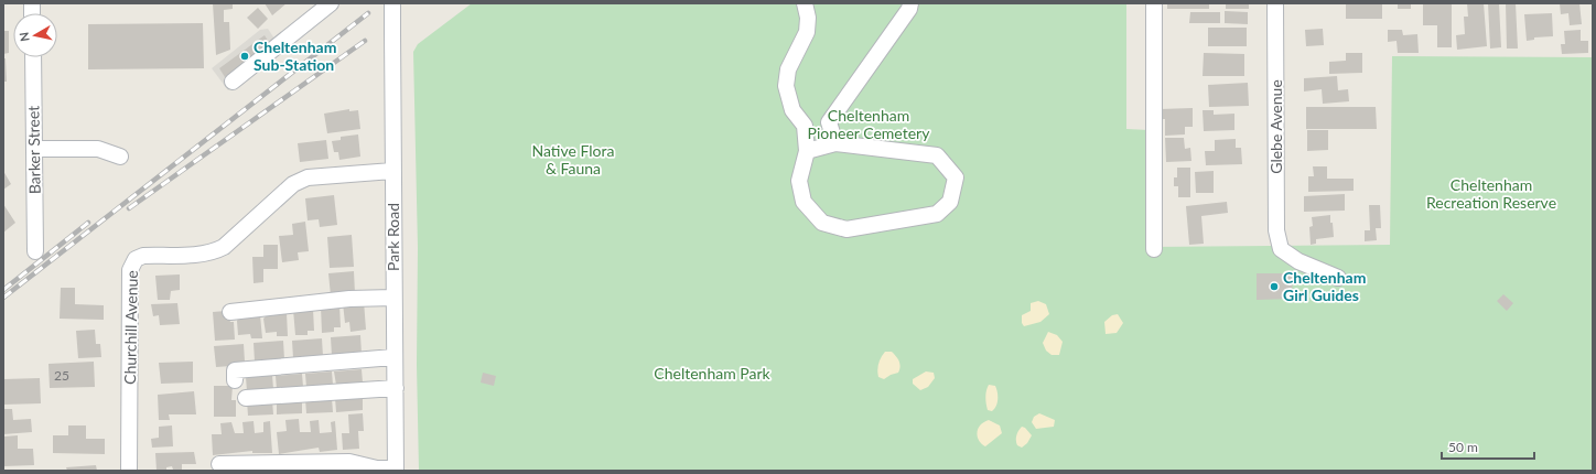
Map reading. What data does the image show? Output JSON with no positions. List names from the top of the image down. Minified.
{"streets":{"street":["Glebe Avenue","Barker Street","Park Road","Churchill Avenue"]},"crossings":[["Park Road","Churchill Avenue"]],"parks":["Cheltenham Pioneer Cemetery","Native Flora & Fauna","Cheltenham Recreation Reserve","Cheltenham Park"],"places":["Cheltenham Sub-Station","Cheltenham Girl Guides"],"house_numbers":["25"],"scale_bar":"50 m","north":"left"}
